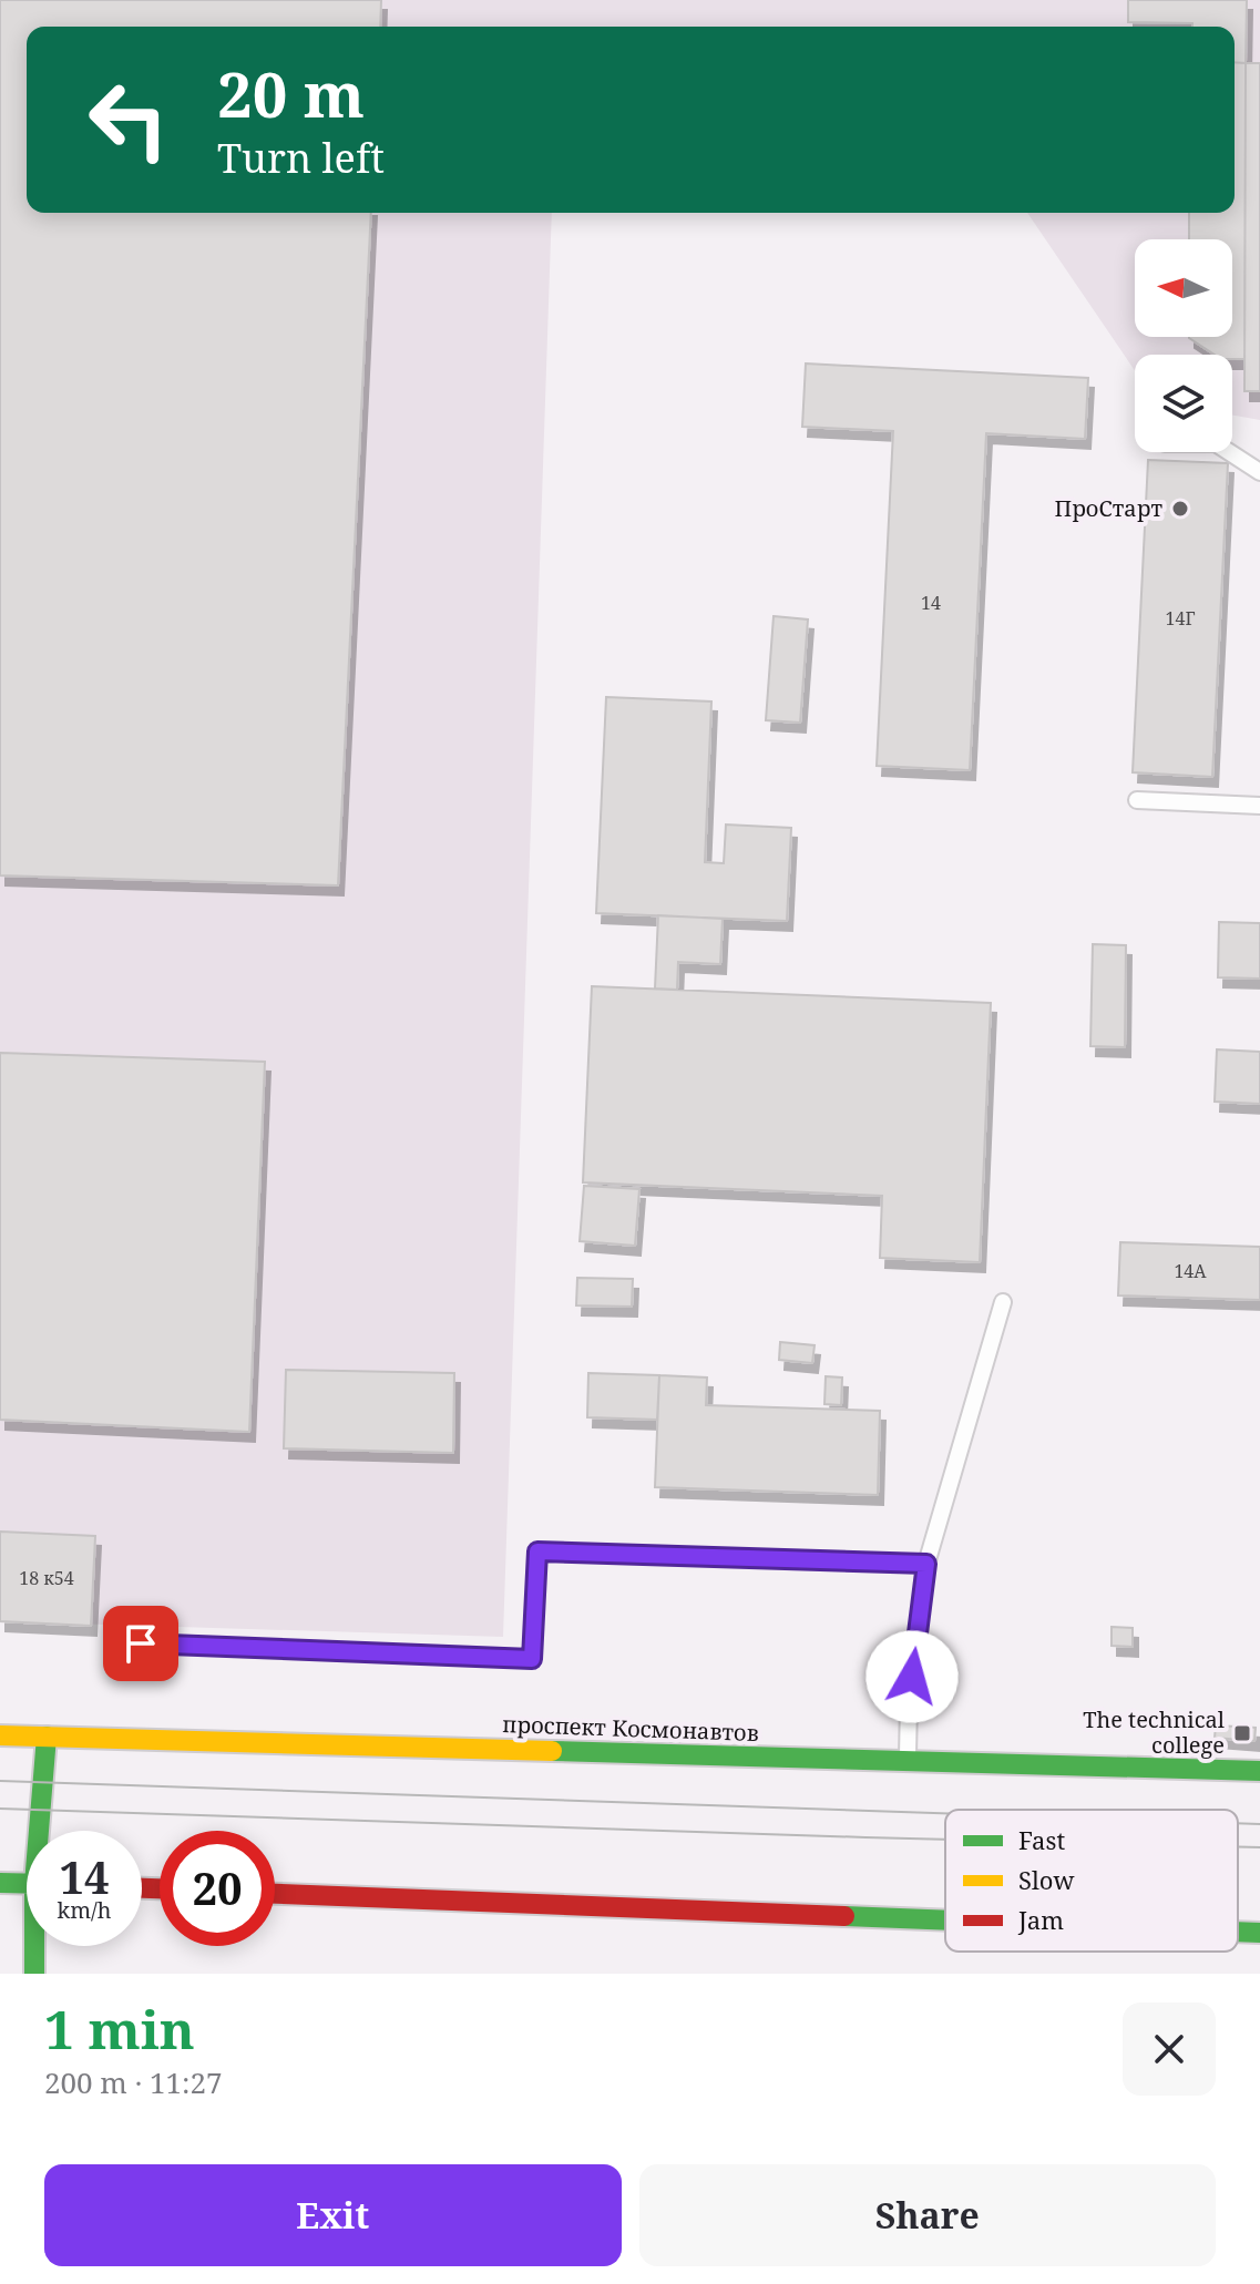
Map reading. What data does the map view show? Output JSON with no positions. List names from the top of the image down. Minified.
{"streets":{"main road":["проспект Космонавтов"]},"places":{"other":["ПроСтарт"],"transit":["The technical college"]},"house_numbers":["14","14Г","14А","18 к54"],"legend":["Fast","Slow","Jam"],"north":"left","page":{"turn":["20 m","Turn left"],"speed":"14 km/h","limit":"20","heading":["1 min","200 m · 11:27"],"buttons":["Exit","Share"]}}
